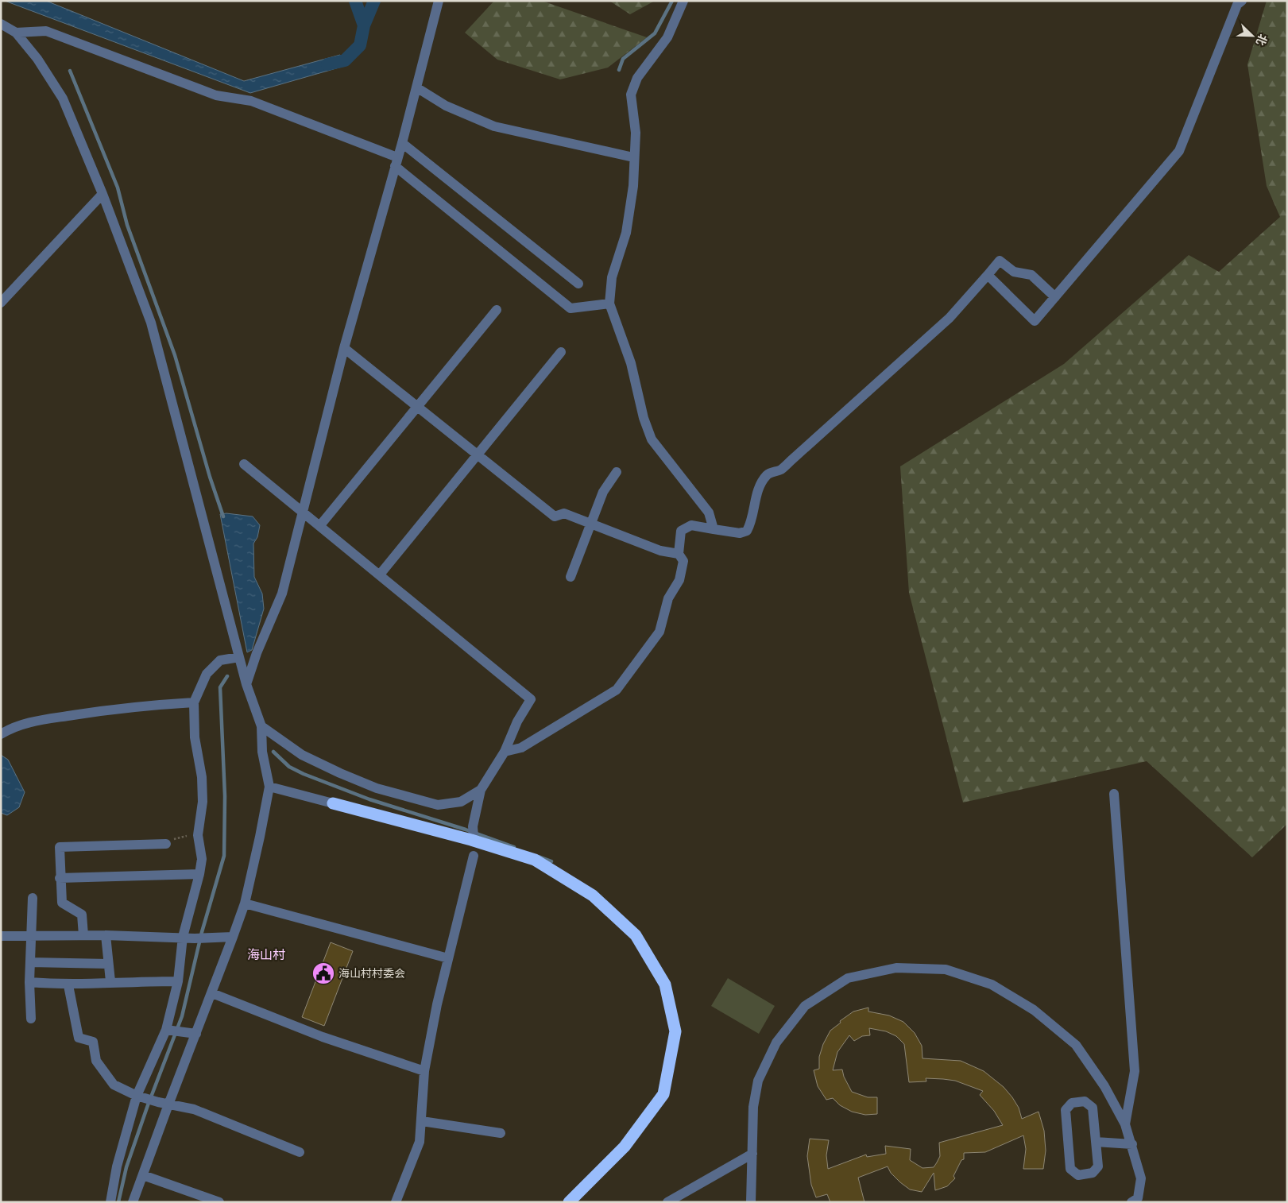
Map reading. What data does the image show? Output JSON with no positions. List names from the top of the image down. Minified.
{"districts":["海山村"],"places":{"public building":["海山村村委会"]},"north":"bottom right"}
